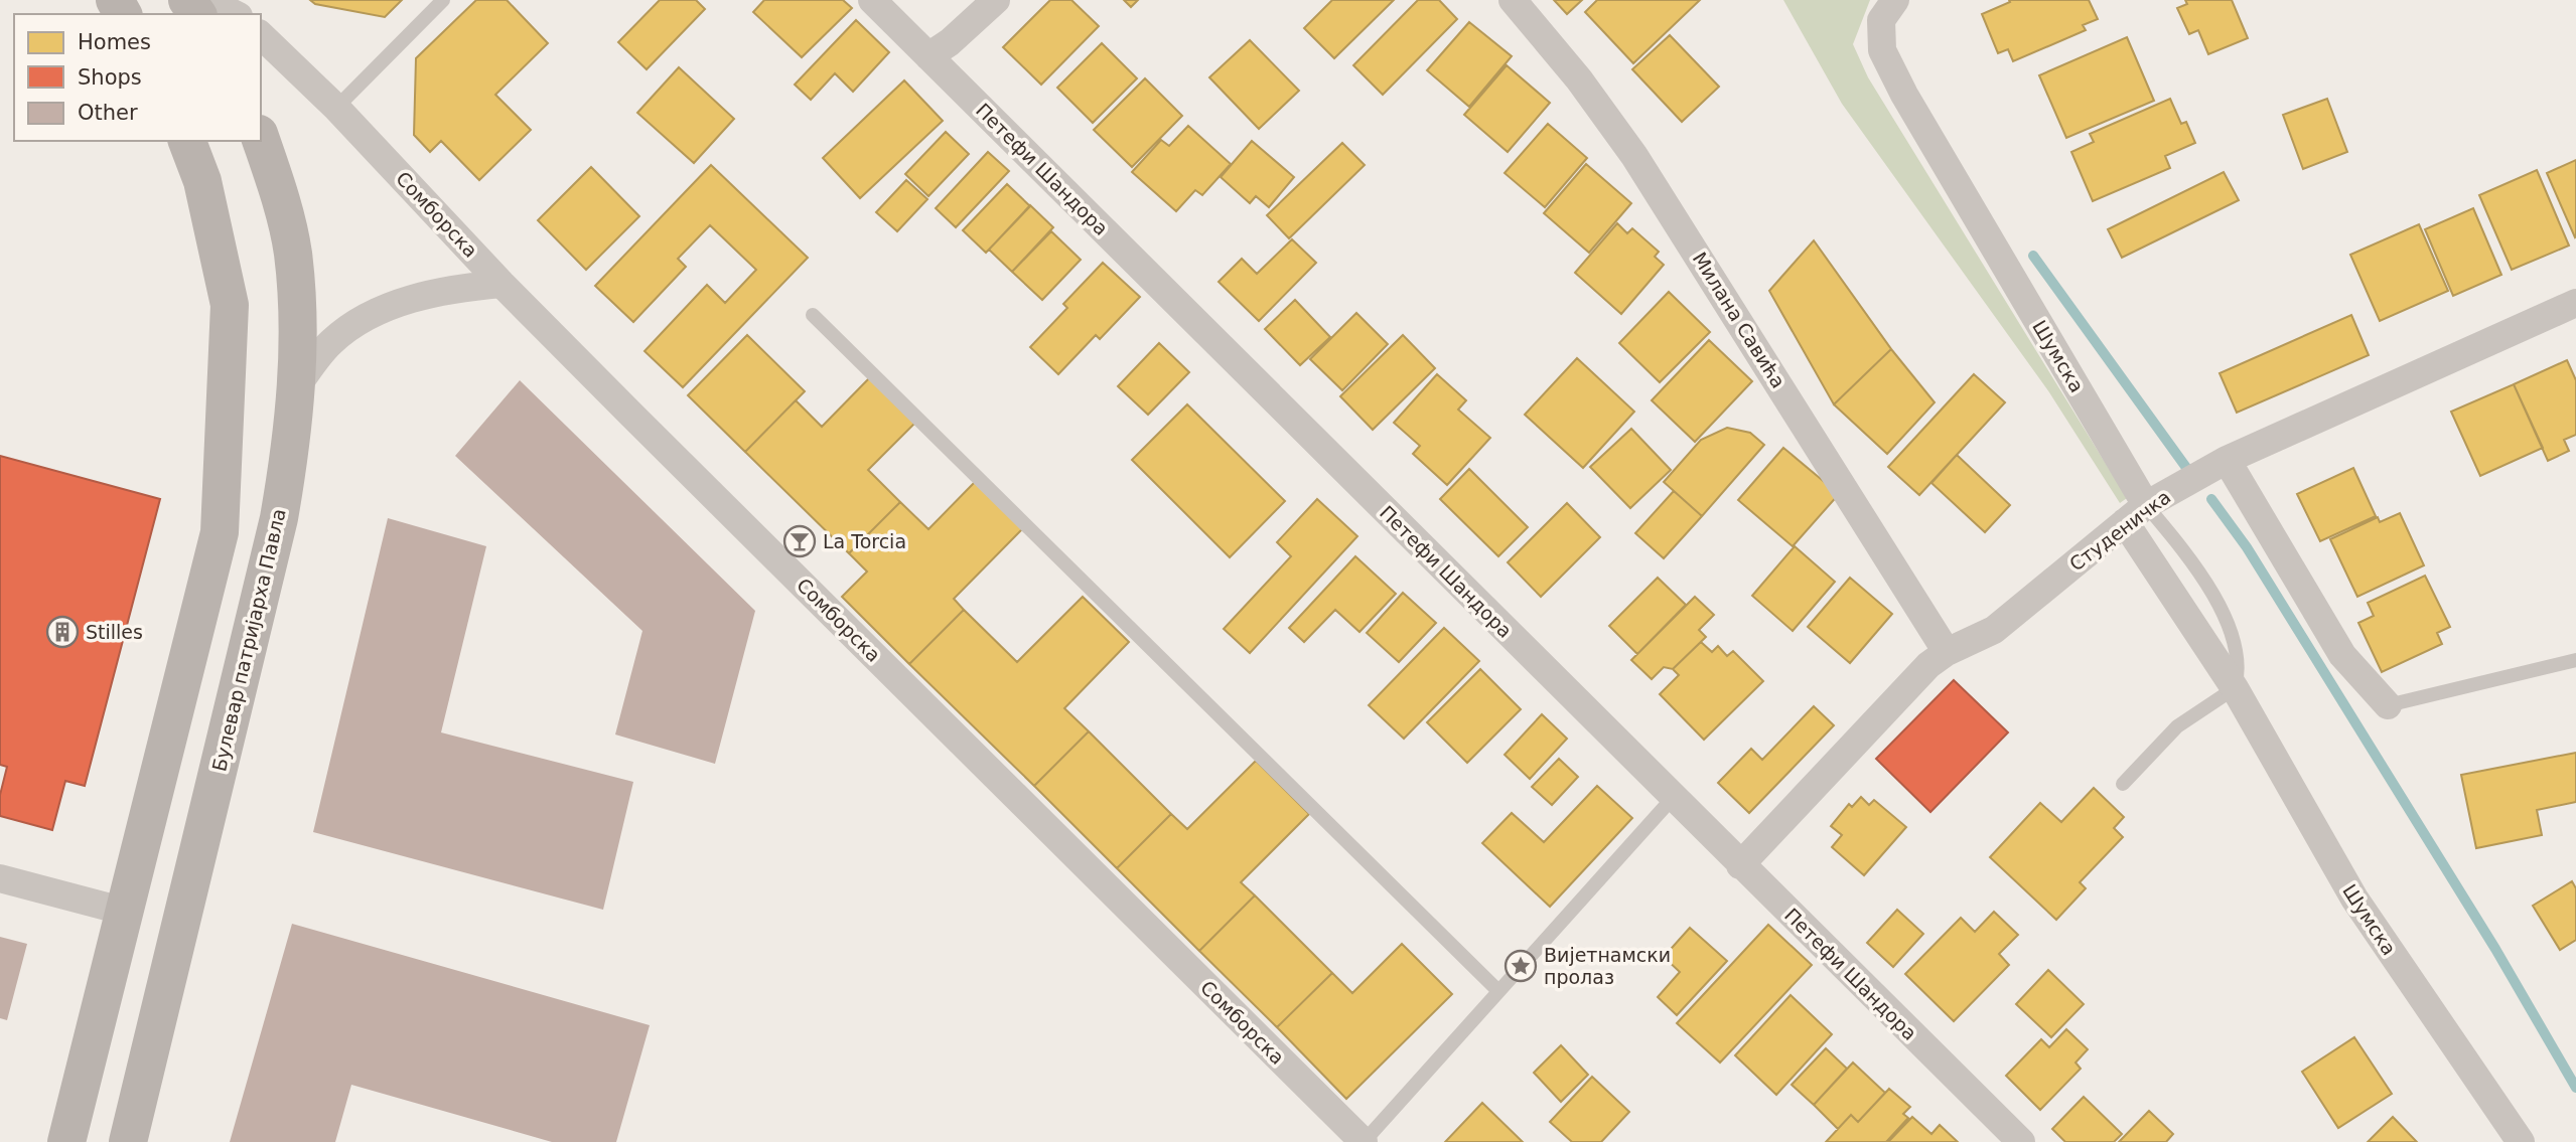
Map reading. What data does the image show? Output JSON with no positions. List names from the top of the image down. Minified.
{"streets":{"main road":["Булевар патријарха Павла"],"street":["Петефи Шандора","Сомборска","Милана Савића","Шумска","Студеничка"]},"crossings":[["Петефи Шандора","Студеничка"],["Милана Савића","Студеничка"],["Шумска","Студеничка"]],"places":{"bar":["La Torcia"],"building":["Stilles"],"place":["Вијетнамски пролаз"]},"legend":["Homes","Shops","Other"]}
